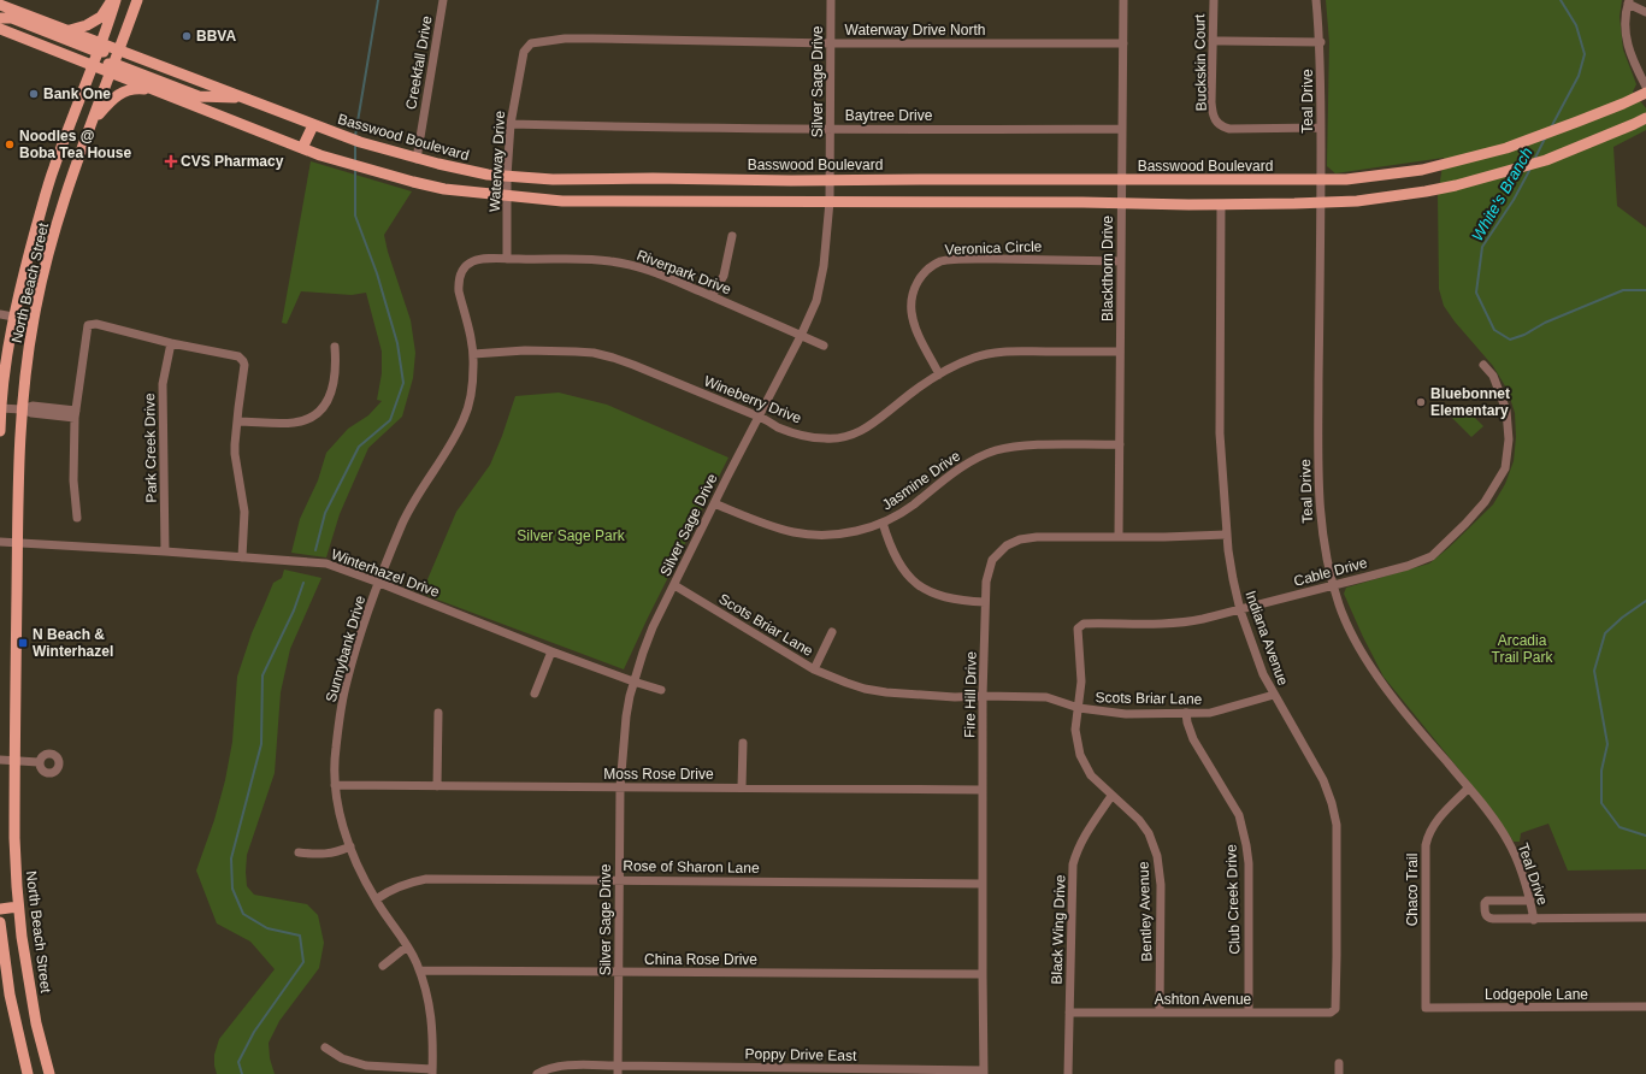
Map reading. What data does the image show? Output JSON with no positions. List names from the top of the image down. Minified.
{"streets":{"main road":["Basswood Boulevard","North Beach Street"],"street":["Waterway Drive North","Creekfall Drive","Buckskin Court","Silver Sage Drive","Teal Drive","Baytree Drive","Waterway Drive","Veronica Circle","Blackthorn Drive","Riverpark Drive","Wineberry Drive","Park Creek Drive","Jasmine Drive","Cable Drive","Winterhazel Drive","Scots Briar Lane","Indiana Avenue","Sunnybank Drive","Fire Hill Drive","Moss Rose Drive","Rose of Sharon Lane","Chaco Trail","Club Creek Drive","Bentley Avenue","Black Wing Drive","China Rose Drive","Lodgepole Lane","Ashton Avenue","Poppy Drive East"]},"crossings":[["Waterway Drive North","Silver Sage Drive"],["Waterway Drive North","Waterway Drive"],["Waterway Drive North","Blackthorn Drive"],["Creekfall Drive","Basswood Boulevard"],["Buckskin Court","Teal Drive"],["Silver Sage Drive","Baytree Drive"],["Silver Sage Drive","Basswood Boulevard"],["Silver Sage Drive","Riverpark Drive"],["Silver Sage Drive","Wineberry Drive"],["Silver Sage Drive","Jasmine Drive"],["Silver Sage Drive","Winterhazel Drive"],["Silver Sage Drive","Scots Briar Lane"],["Silver Sage Drive","Moss Rose Drive"],["Silver Sage Drive","Rose of Sharon Lane"],["Silver Sage Drive","China Rose Drive"],["Silver Sage Drive","Poppy Drive East"],["Teal Drive","Basswood Boulevard"],["Teal Drive","Cable Drive"],["Teal Drive","Chaco Trail"],["Baytree Drive","Waterway Drive"],["Baytree Drive","Blackthorn Drive"],["Basswood Boulevard","Waterway Drive"],["Basswood Boulevard","Blackthorn Drive"],["Basswood Boulevard","North Beach Street"],["Waterway Drive","Riverpark Drive"],["Veronica Circle","Blackthorn Drive"],["Veronica Circle","Wineberry Drive"],["Blackthorn Drive","Wineberry Drive"],["Blackthorn Drive","Jasmine Drive"],["Blackthorn Drive","Fire Hill Drive"],["Riverpark Drive","Sunnybank Drive"],["North Beach Street","Winterhazel Drive"],["Wineberry Drive","Sunnybank Drive"],["Park Creek Drive","Winterhazel Drive"],["Cable Drive","Indiana Avenue"],["Cable Drive","Bentley Avenue"],["Winterhazel Drive","Sunnybank Drive"],["Scots Briar Lane","Indiana Avenue"],["Scots Briar Lane","Fire Hill Drive"],["Scots Briar Lane","Club Creek Drive"],["Scots Briar Lane","Bentley Avenue"],["Indiana Avenue","Fire Hill Drive"],["Indiana Avenue","Ashton Avenue"],["Sunnybank Drive","Moss Rose Drive"],["Sunnybank Drive","Rose of Sharon Lane"],["Sunnybank Drive","China Rose Drive"],["Fire Hill Drive","Moss Rose Drive"],["Fire Hill Drive","Rose of Sharon Lane"],["Fire Hill Drive","China Rose Drive"],["Fire Hill Drive","Poppy Drive East"],["Chaco Trail","Lodgepole Lane"],["Club Creek Drive","Ashton Avenue"],["Bentley Avenue","Black Wing Drive"],["Bentley Avenue","Ashton Avenue"],["Black Wing Drive","Ashton Avenue"]],"water":["White's Branch"],"parks":["Silver Sage Park","Arcadia Trail Park"],"places":{"other":["BBVA","Bank One","Noodles @ Boba Tea House","Bluebonnet Elementary"],"health":["CVS Pharmacy"],"transit":["N Beach & Winterhazel"]}}
